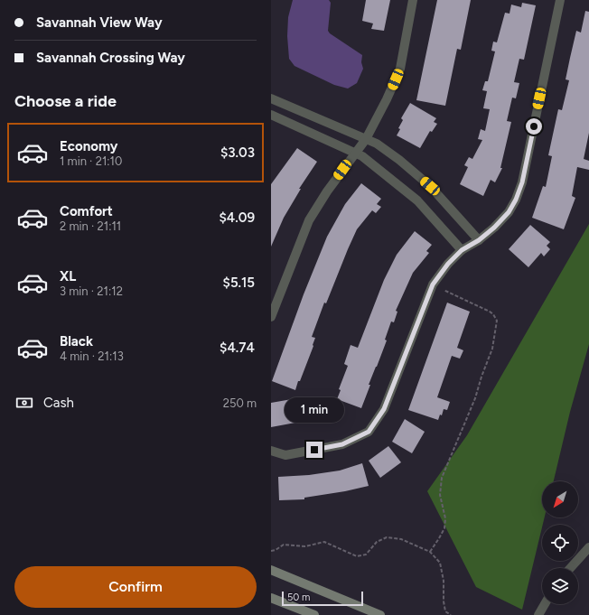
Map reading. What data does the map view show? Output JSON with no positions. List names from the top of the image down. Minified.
{"scale_bar":"50 m","north":"bottom left","page":{"banner":["Savannah View Way","Savannah Crossing Way"],"heading":"Choose a ride","list":[{"name":"Economy","note":"1 min · 21:10","value":"$3.03"},{"name":"Comfort","note":"2 min · 21:11","value":"$4.09"},{"name":"XL","note":"3 min · 21:12","value":"$5.15"},{"name":"Black","note":"4 min · 21:13","value":"$4.74"}],"pay":["Cash","250 m"],"bubble":"1 min","buttons":"Confirm","scale":"50 m"}}
